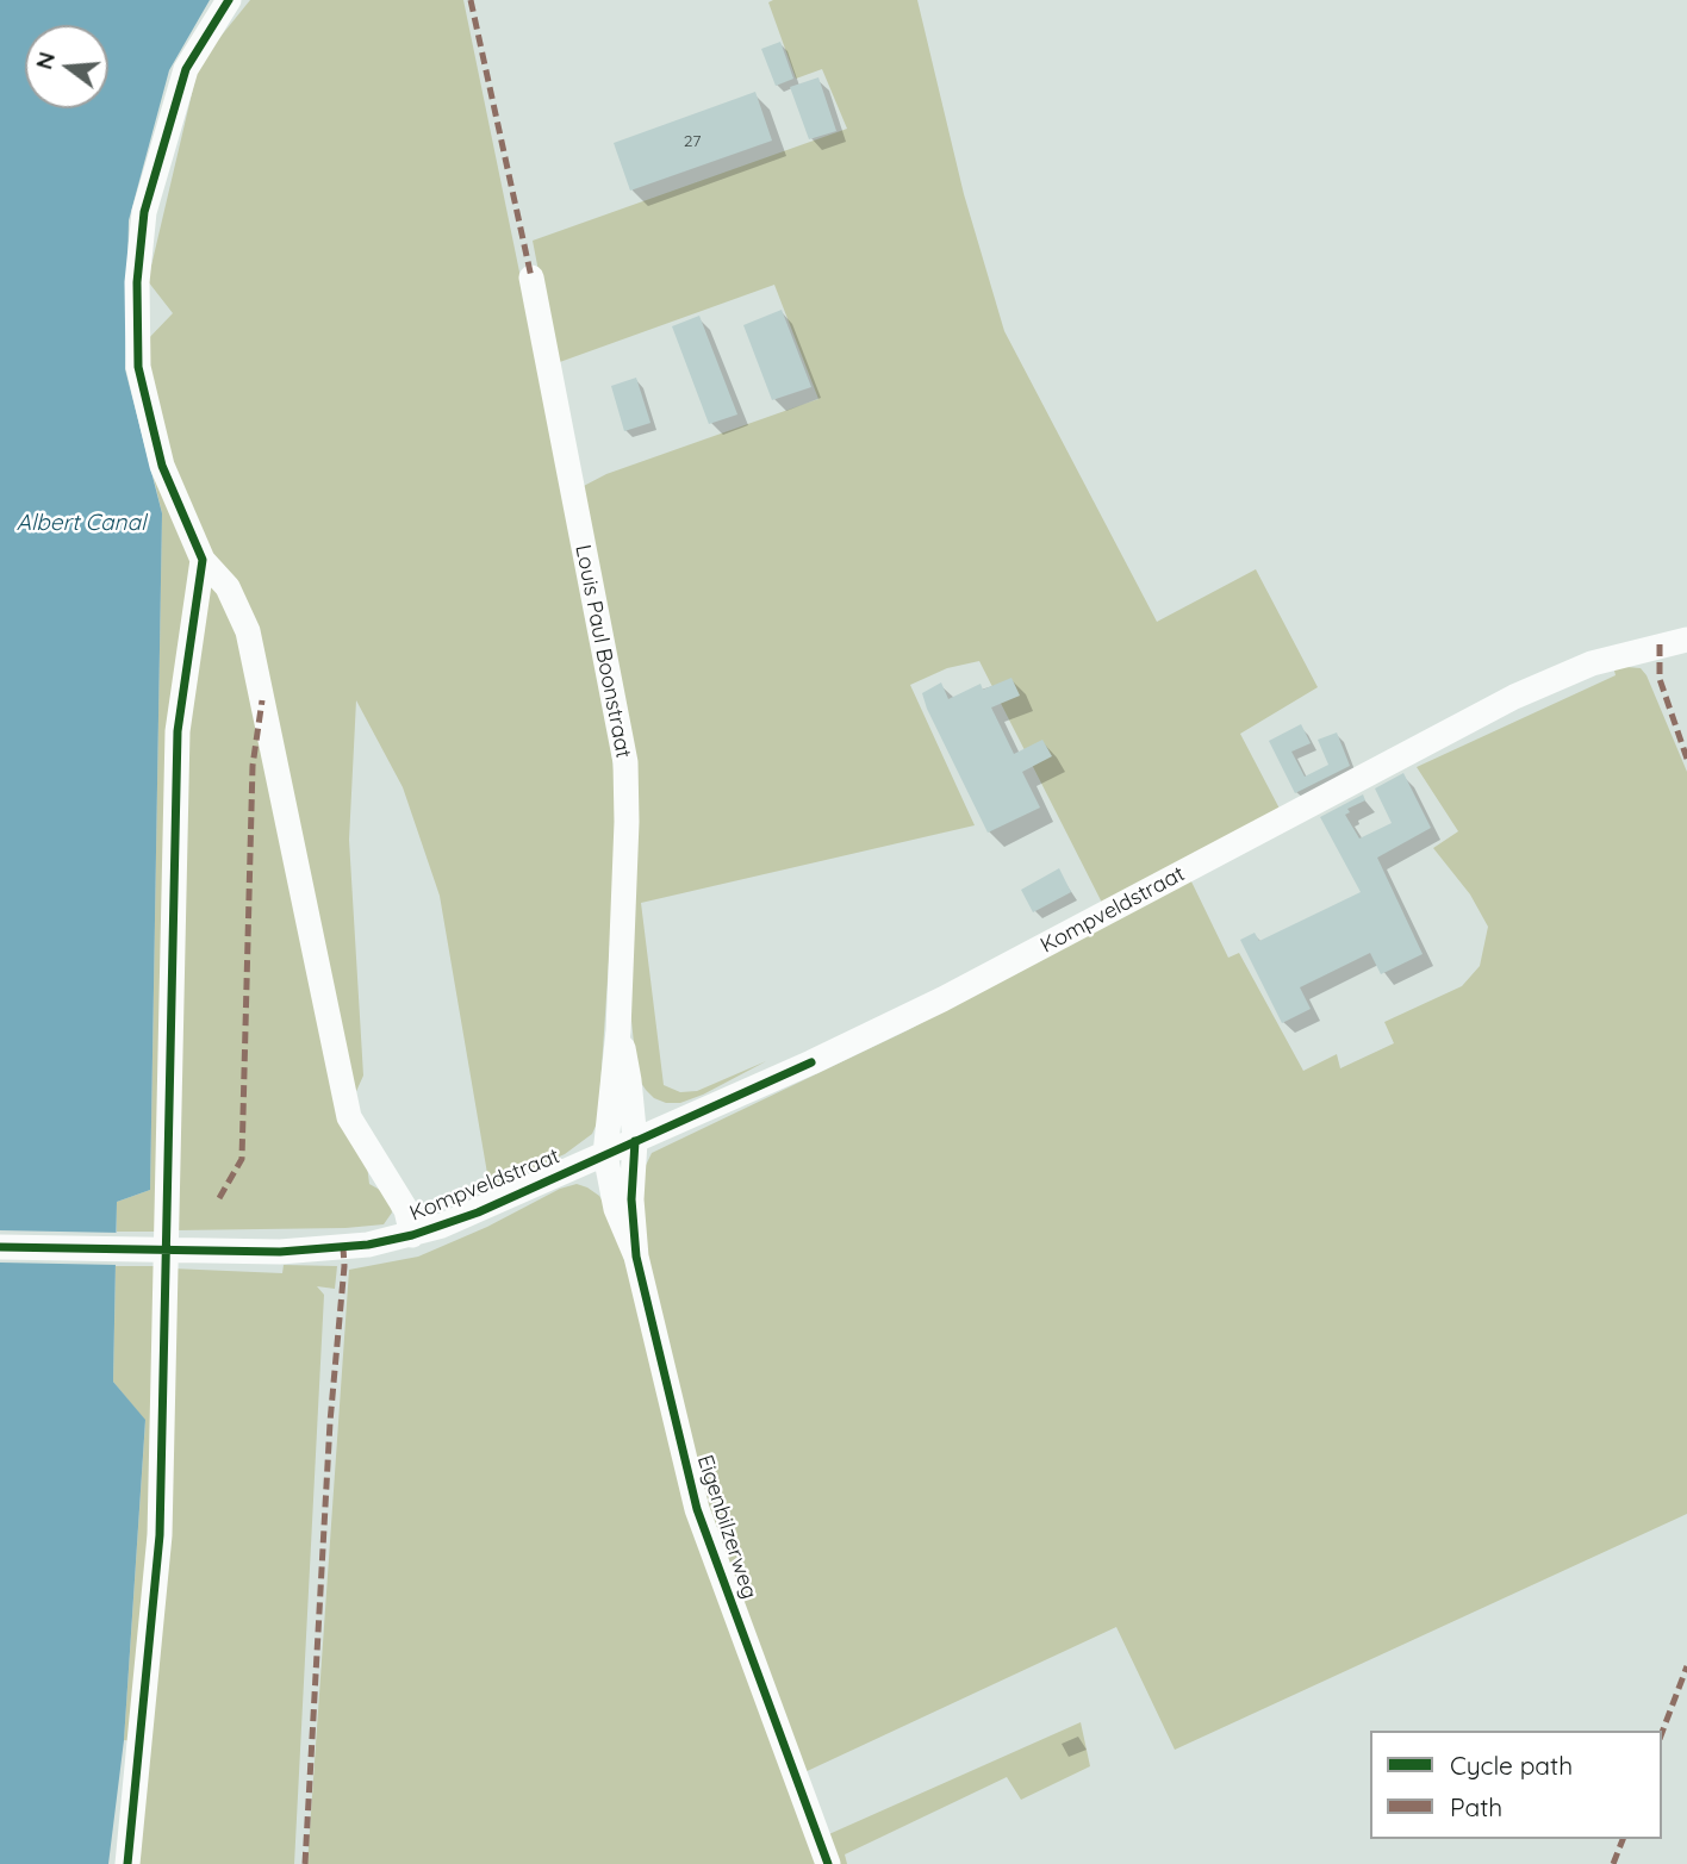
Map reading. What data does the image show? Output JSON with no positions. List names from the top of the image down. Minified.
{"streets":{"street":["Louis Paul Boonstraat","Kompveldstraat","Eigenbilzerweg"]},"crossings":[["Louis Paul Boonstraat","Kompveldstraat"],["Louis Paul Boonstraat","Eigenbilzerweg"],["Kompveldstraat","Eigenbilzerweg"]],"water":["Albert Canal"],"house_numbers":["27"],"legend":["Cycle path","Path"],"north":"left"}
